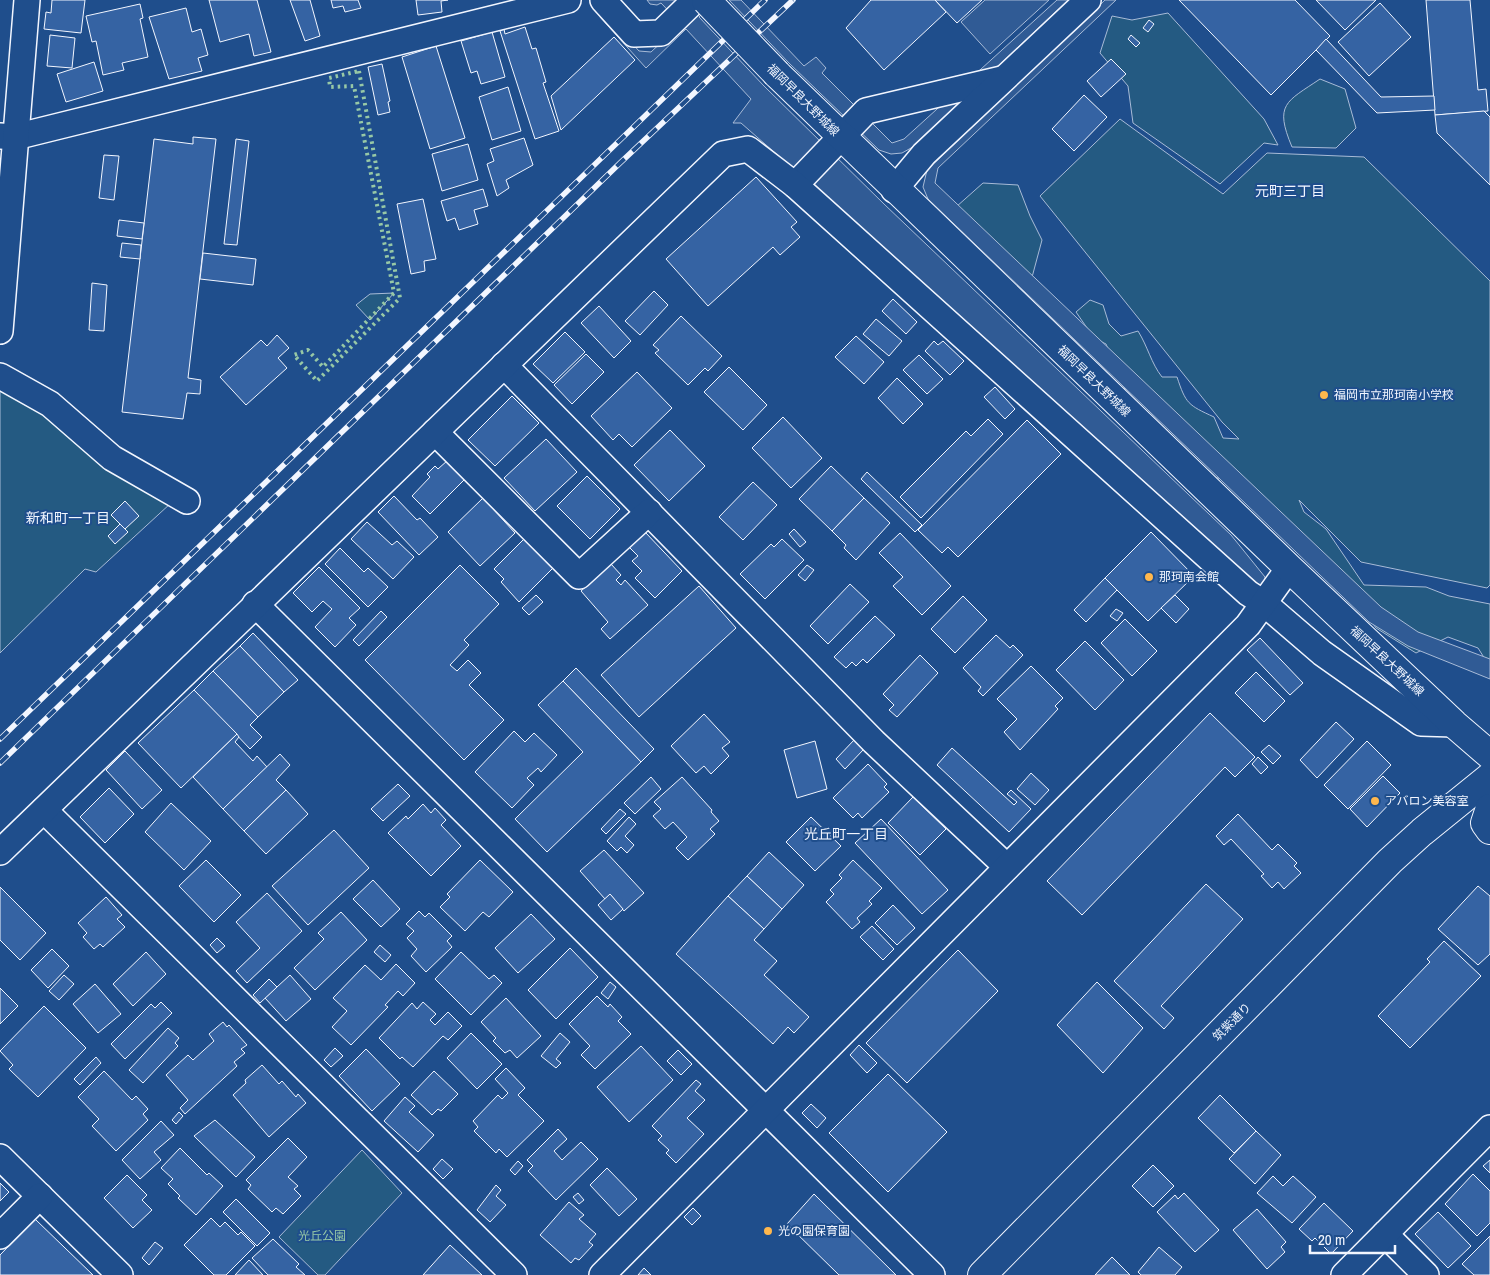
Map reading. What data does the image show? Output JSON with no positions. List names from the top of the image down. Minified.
{"streets":{"main road":["福岡早良大野城線","筑紫通り"]},"districts":["元町三丁目","新和町一丁目","光丘町一丁目"],"parks":["光丘公園"],"places":["福岡市立那珂南小学校","那珂南会館","アバロン美容室","光の園保育園"],"scale_bar":"20 m"}
